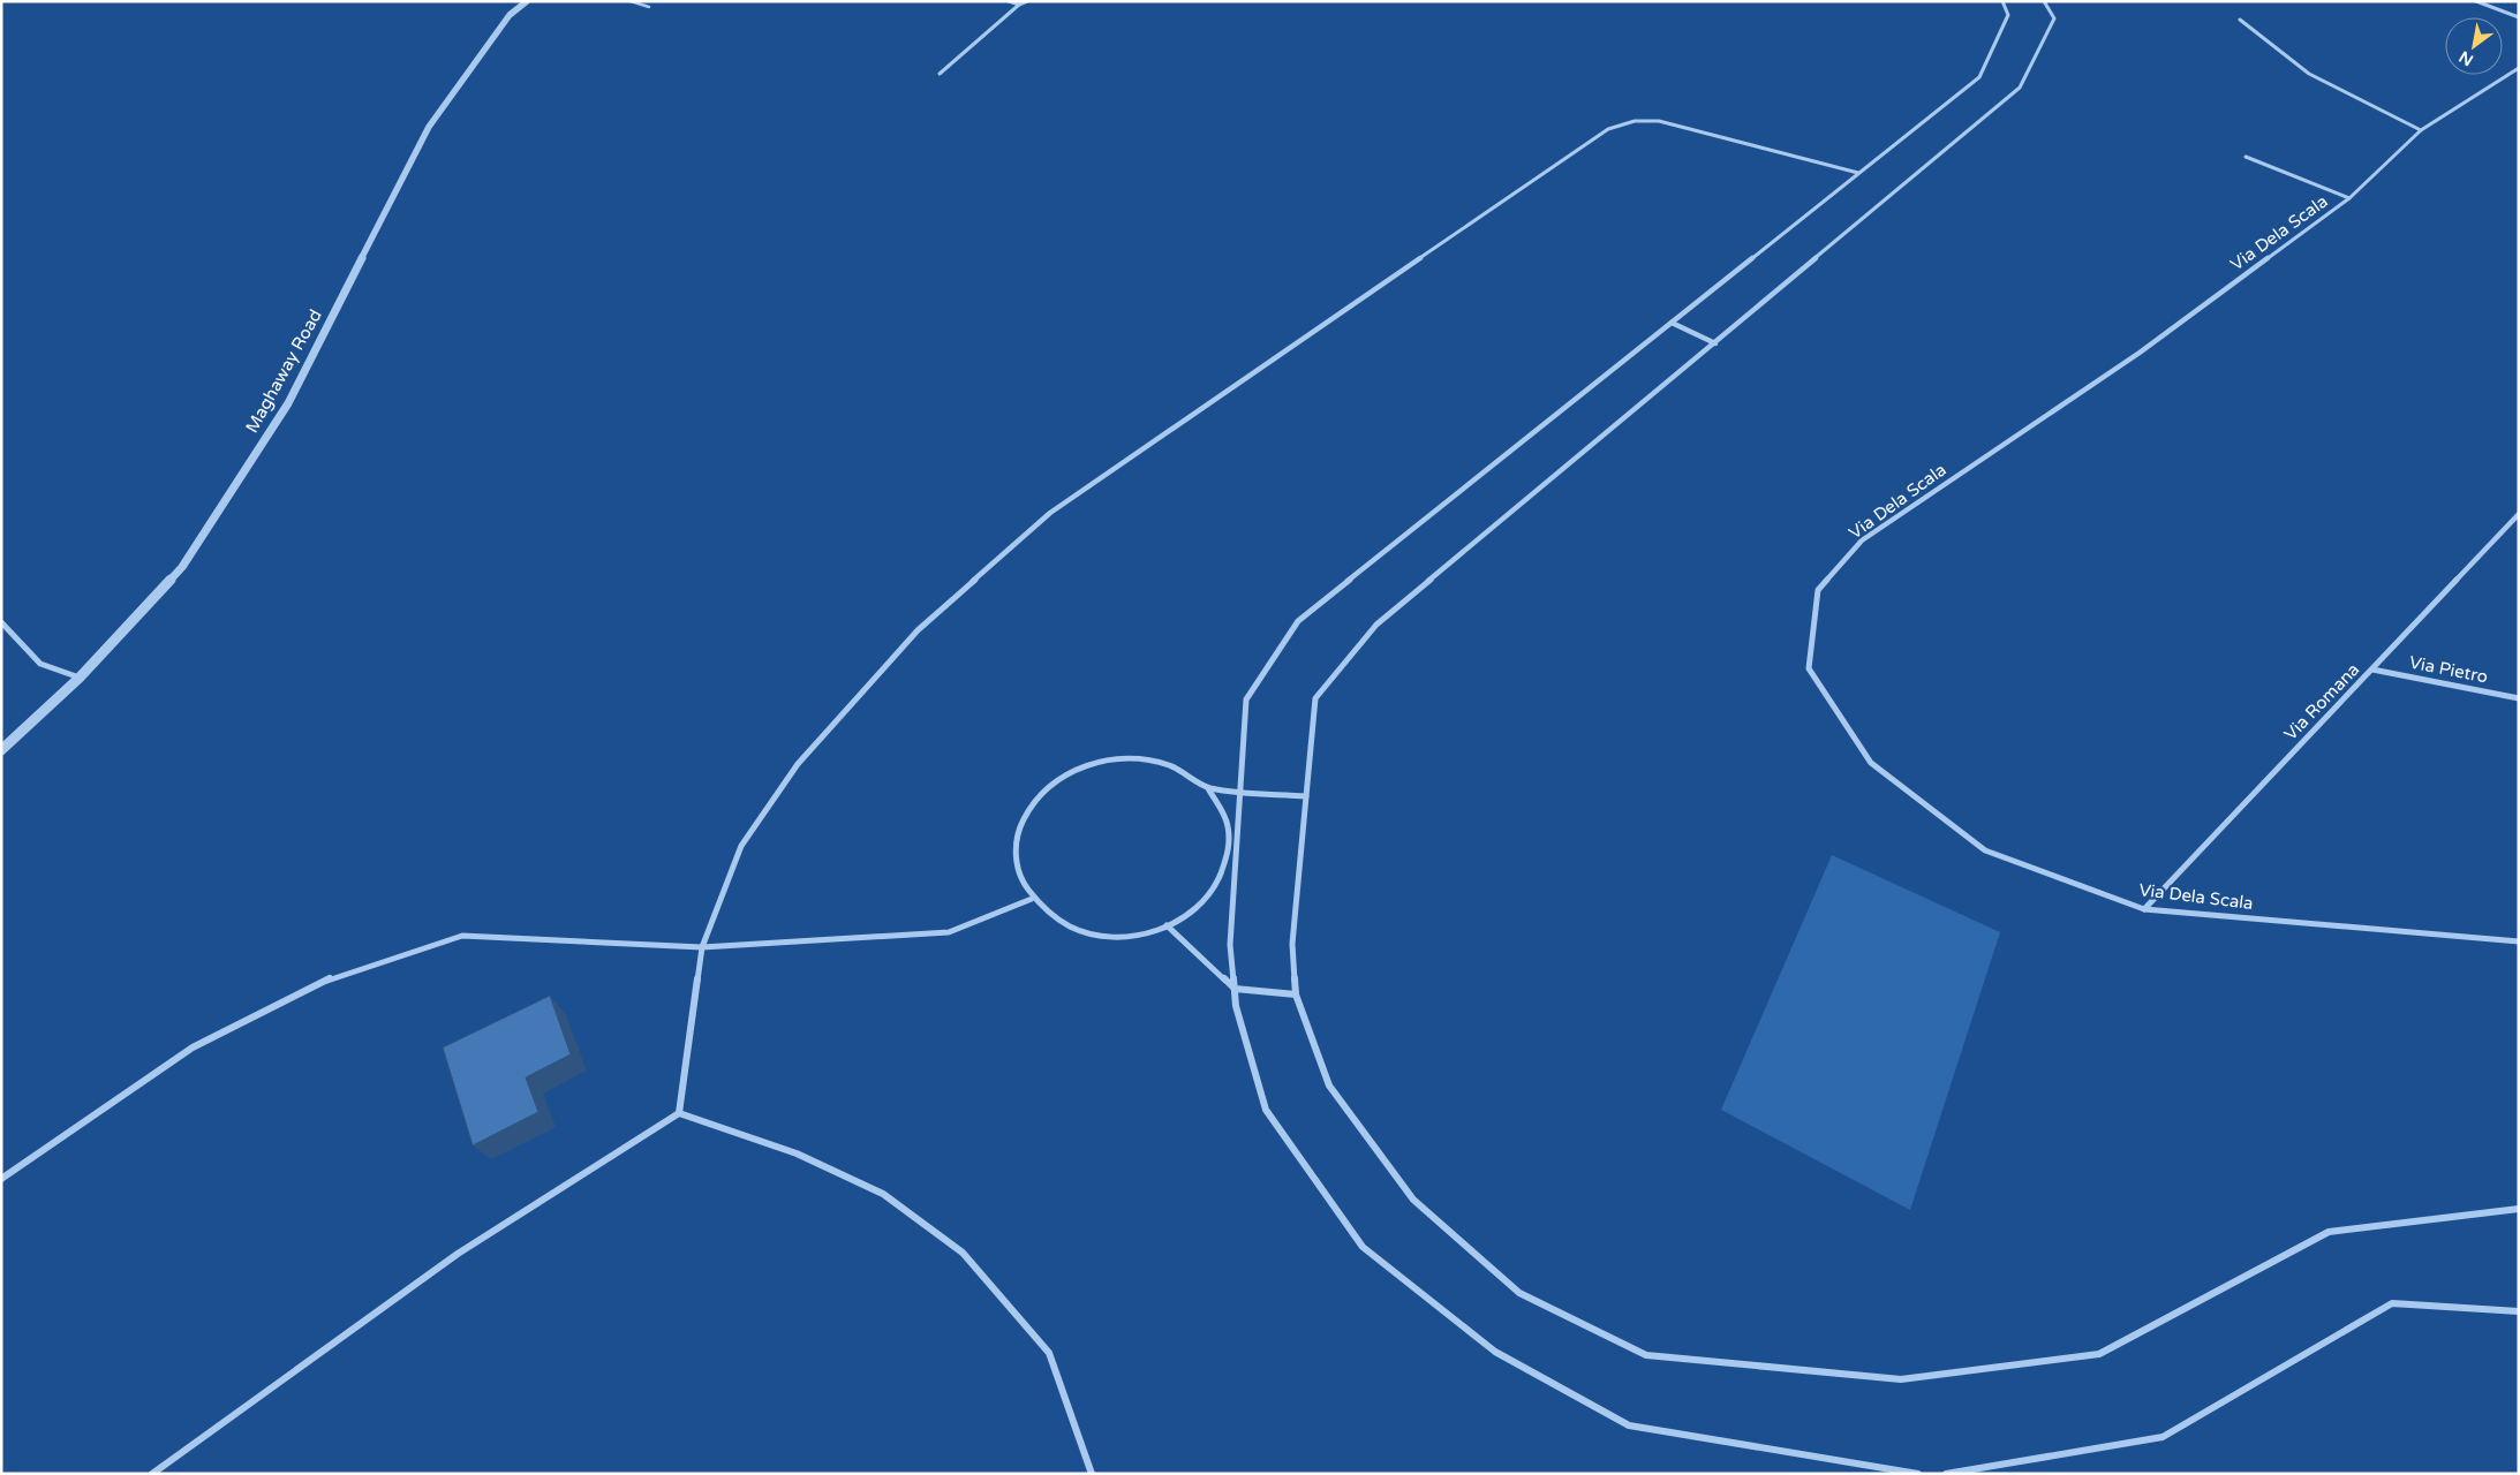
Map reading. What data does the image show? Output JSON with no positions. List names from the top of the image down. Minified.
{"streets":{"street":["Via Dela Scala","Maghaway Road","Via Pietro","Via Romana"]},"crossings":[["Via Dela Scala","Via Romana"],["Via Pietro","Via Romana"]],"north":"bottom left"}
